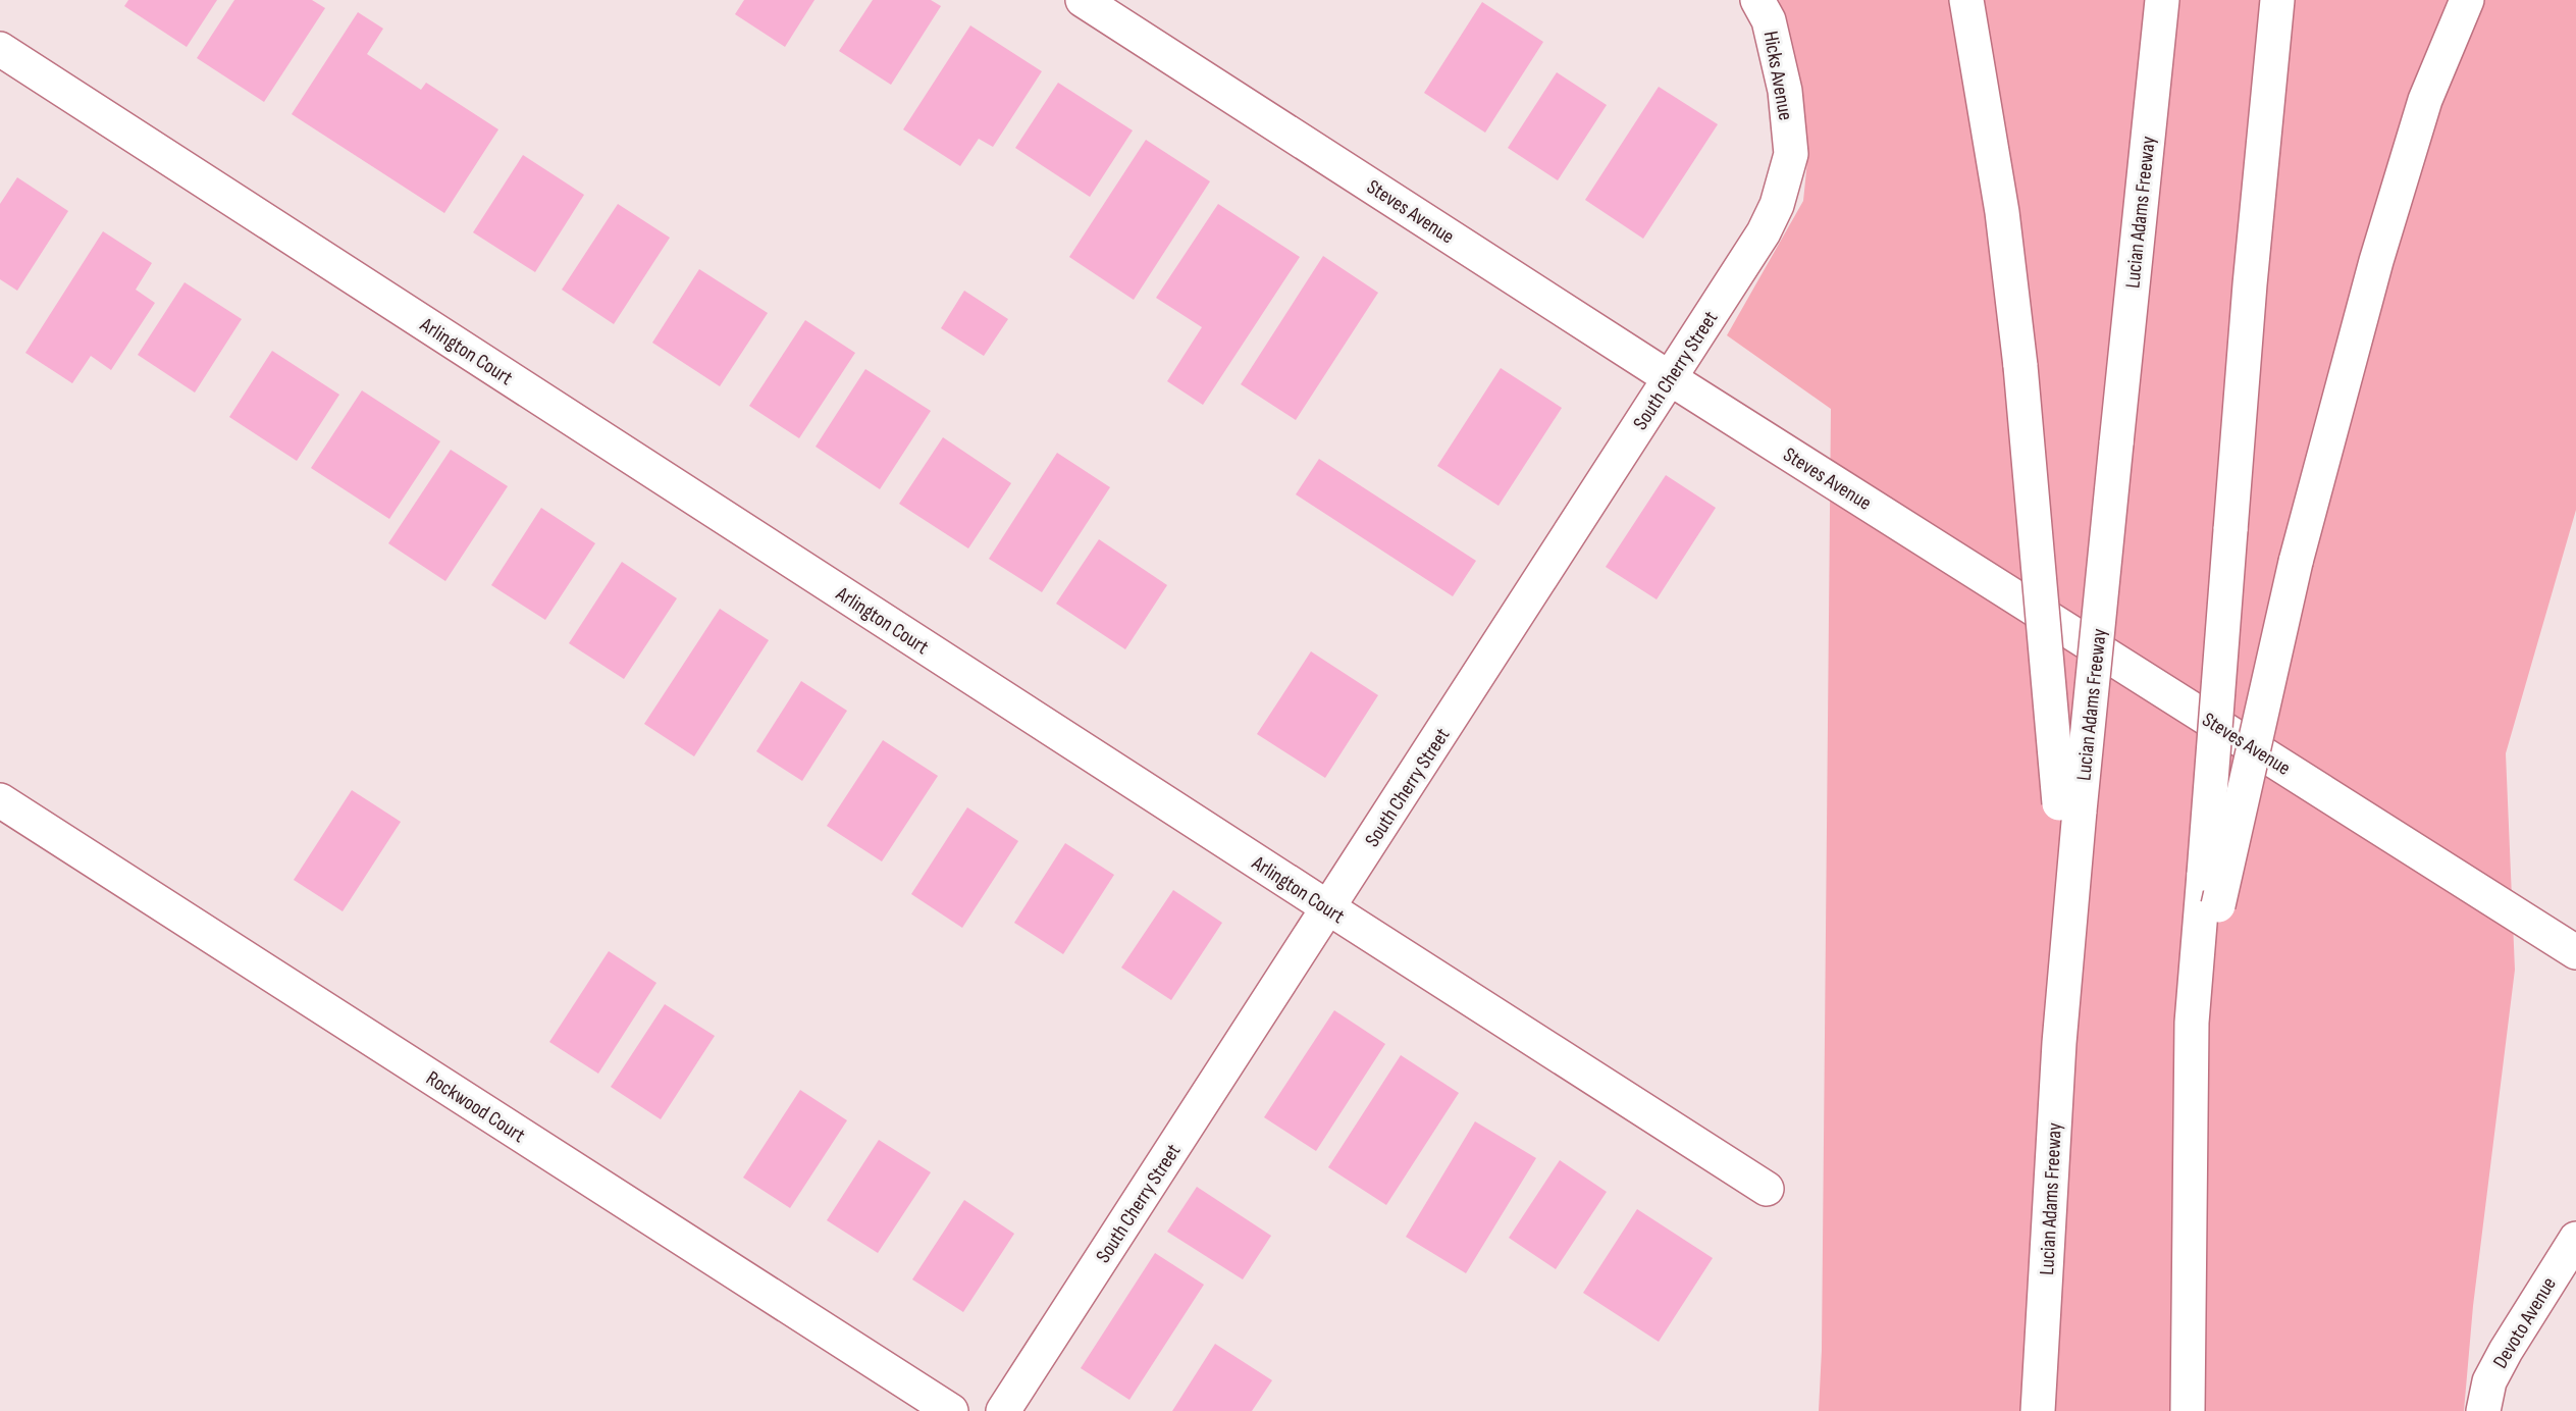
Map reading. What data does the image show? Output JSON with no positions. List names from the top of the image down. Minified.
{"streets":{"main road":["Hicks Avenue","Steves Avenue","Lucian Adams Freeway","Arlington Court","South Cherry Street","Rockwood Court","Devoto Avenue"]},"crossings":[["Hicks Avenue","South Cherry Street"],["Steves Avenue","South Cherry Street"],["Arlington Court","South Cherry Street"]]}
